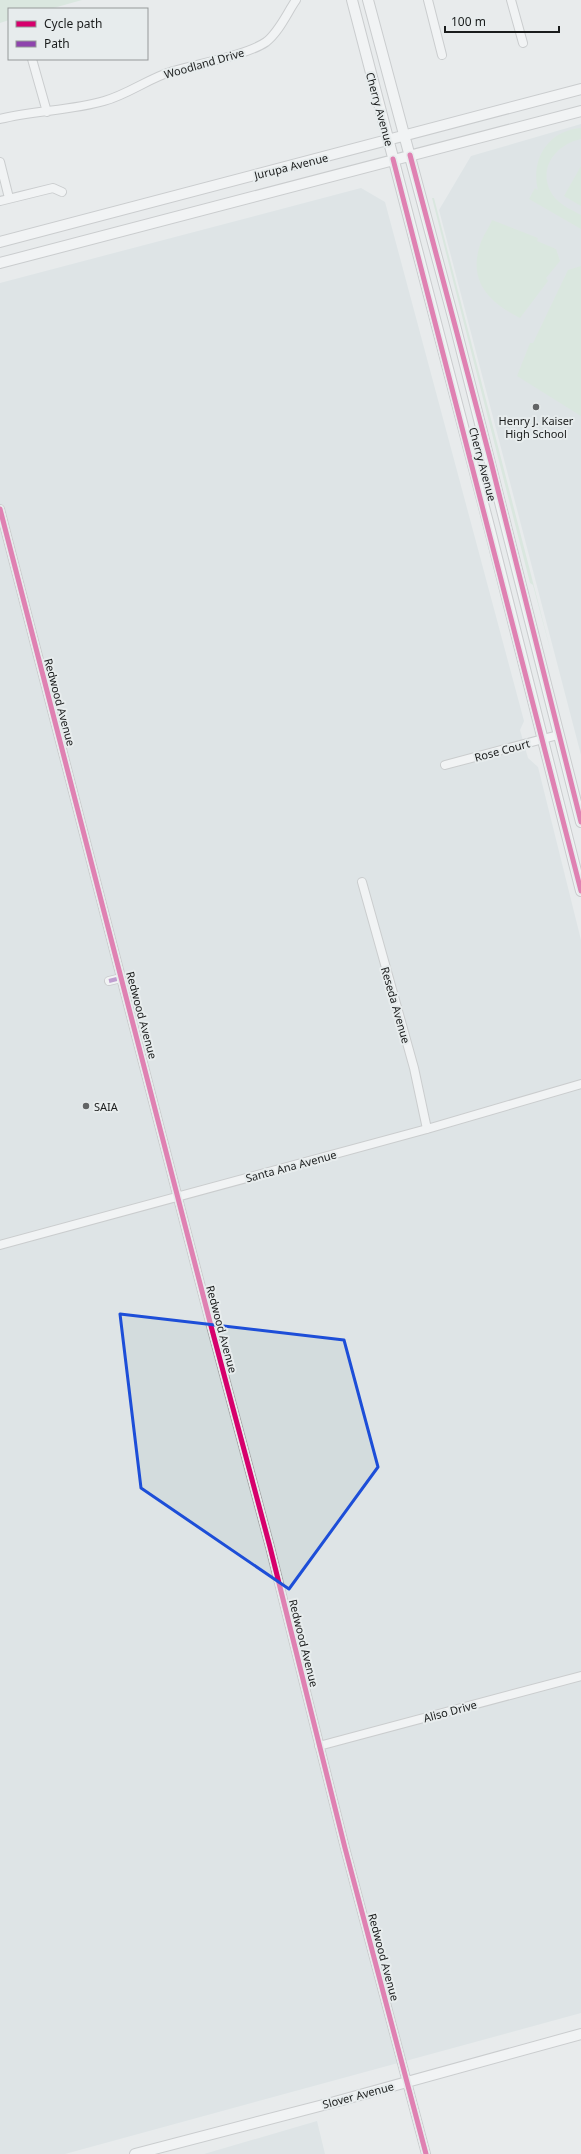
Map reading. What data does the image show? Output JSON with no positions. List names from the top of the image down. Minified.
{"streets":{"main road":["Cherry Avenue","Jurupa Avenue","Slover Avenue"],"street":["Woodland Drive","Redwood Avenue","Rose Court","Reseda Avenue","Santa Ana Avenue","Aliso Drive"]},"crossings":[["Cherry Avenue","Jurupa Avenue"],["Cherry Avenue","Rose Court"],["Redwood Avenue","Santa Ana Avenue"],["Redwood Avenue","Aliso Drive"],["Redwood Avenue","Slover Avenue"],["Reseda Avenue","Santa Ana Avenue"]],"places":["Henry J. Kaiser High School","SAIA"],"legend":["Cycle path","Path"],"scale_bar":"100 m"}
